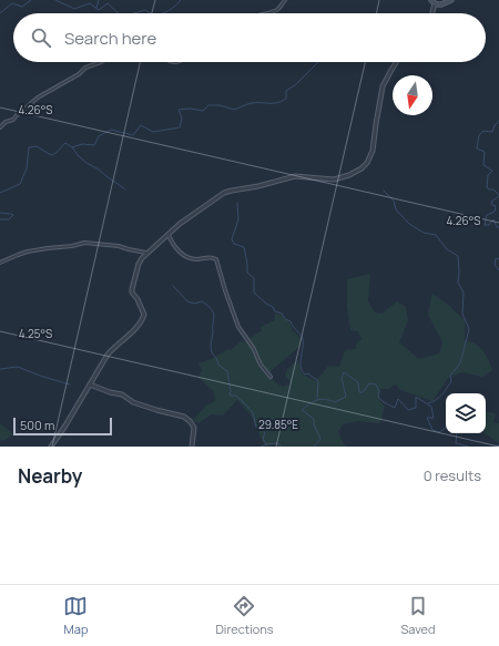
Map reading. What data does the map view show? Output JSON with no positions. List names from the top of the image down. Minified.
{"scale_bar":"500 m","north":"bottom","page":{"search":"Search here","scale":"500 m","heading":["Nearby","0 results"],"nav":["Map","Directions","Saved"]},"coordinates":["4.26°S","4.25°S","29.85°E"]}
